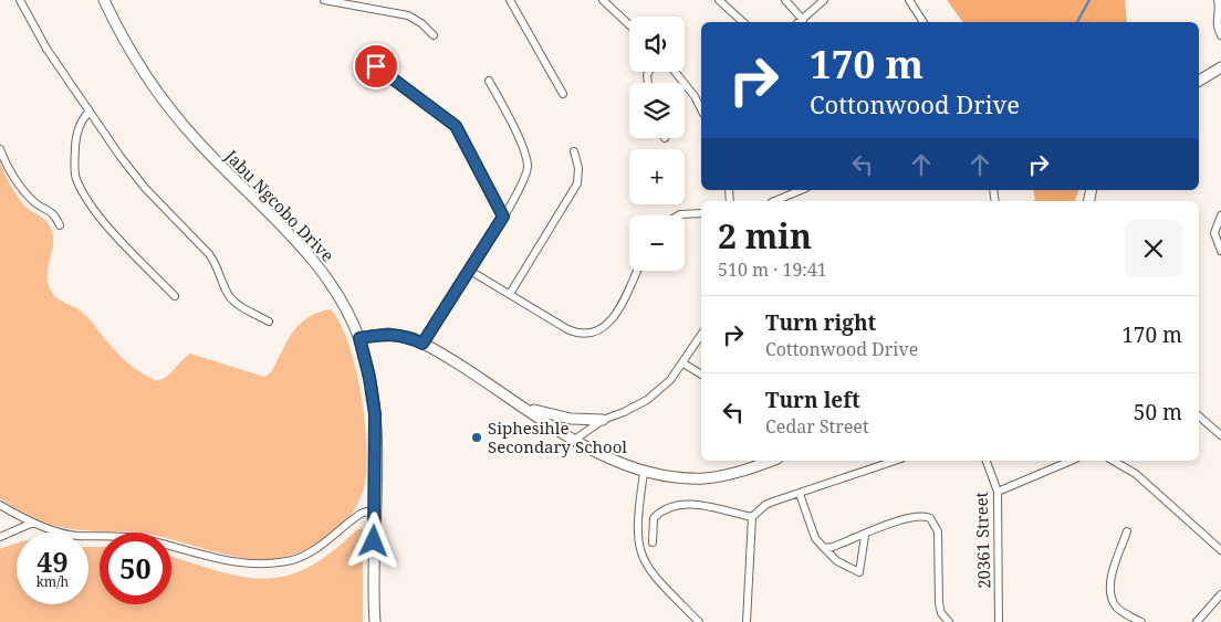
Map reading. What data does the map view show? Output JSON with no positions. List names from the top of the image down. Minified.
{"streets":{"main road":["Jabu Ngcobo Drive"],"street":["20361 Street"]},"places":["Siphesihle Secondary School"],"page":{"map_buttons":["+","−"],"turn":["170 m","Cottonwood Drive"],"heading":["2 min","510 m · 19:41"],"list":[{"name":"Turn right","note":"Cottonwood Drive","value":"170 m"},{"name":"Turn left","note":"Cedar Street","value":"50 m"}],"speed":"49 km/h","limit":"50"}}
